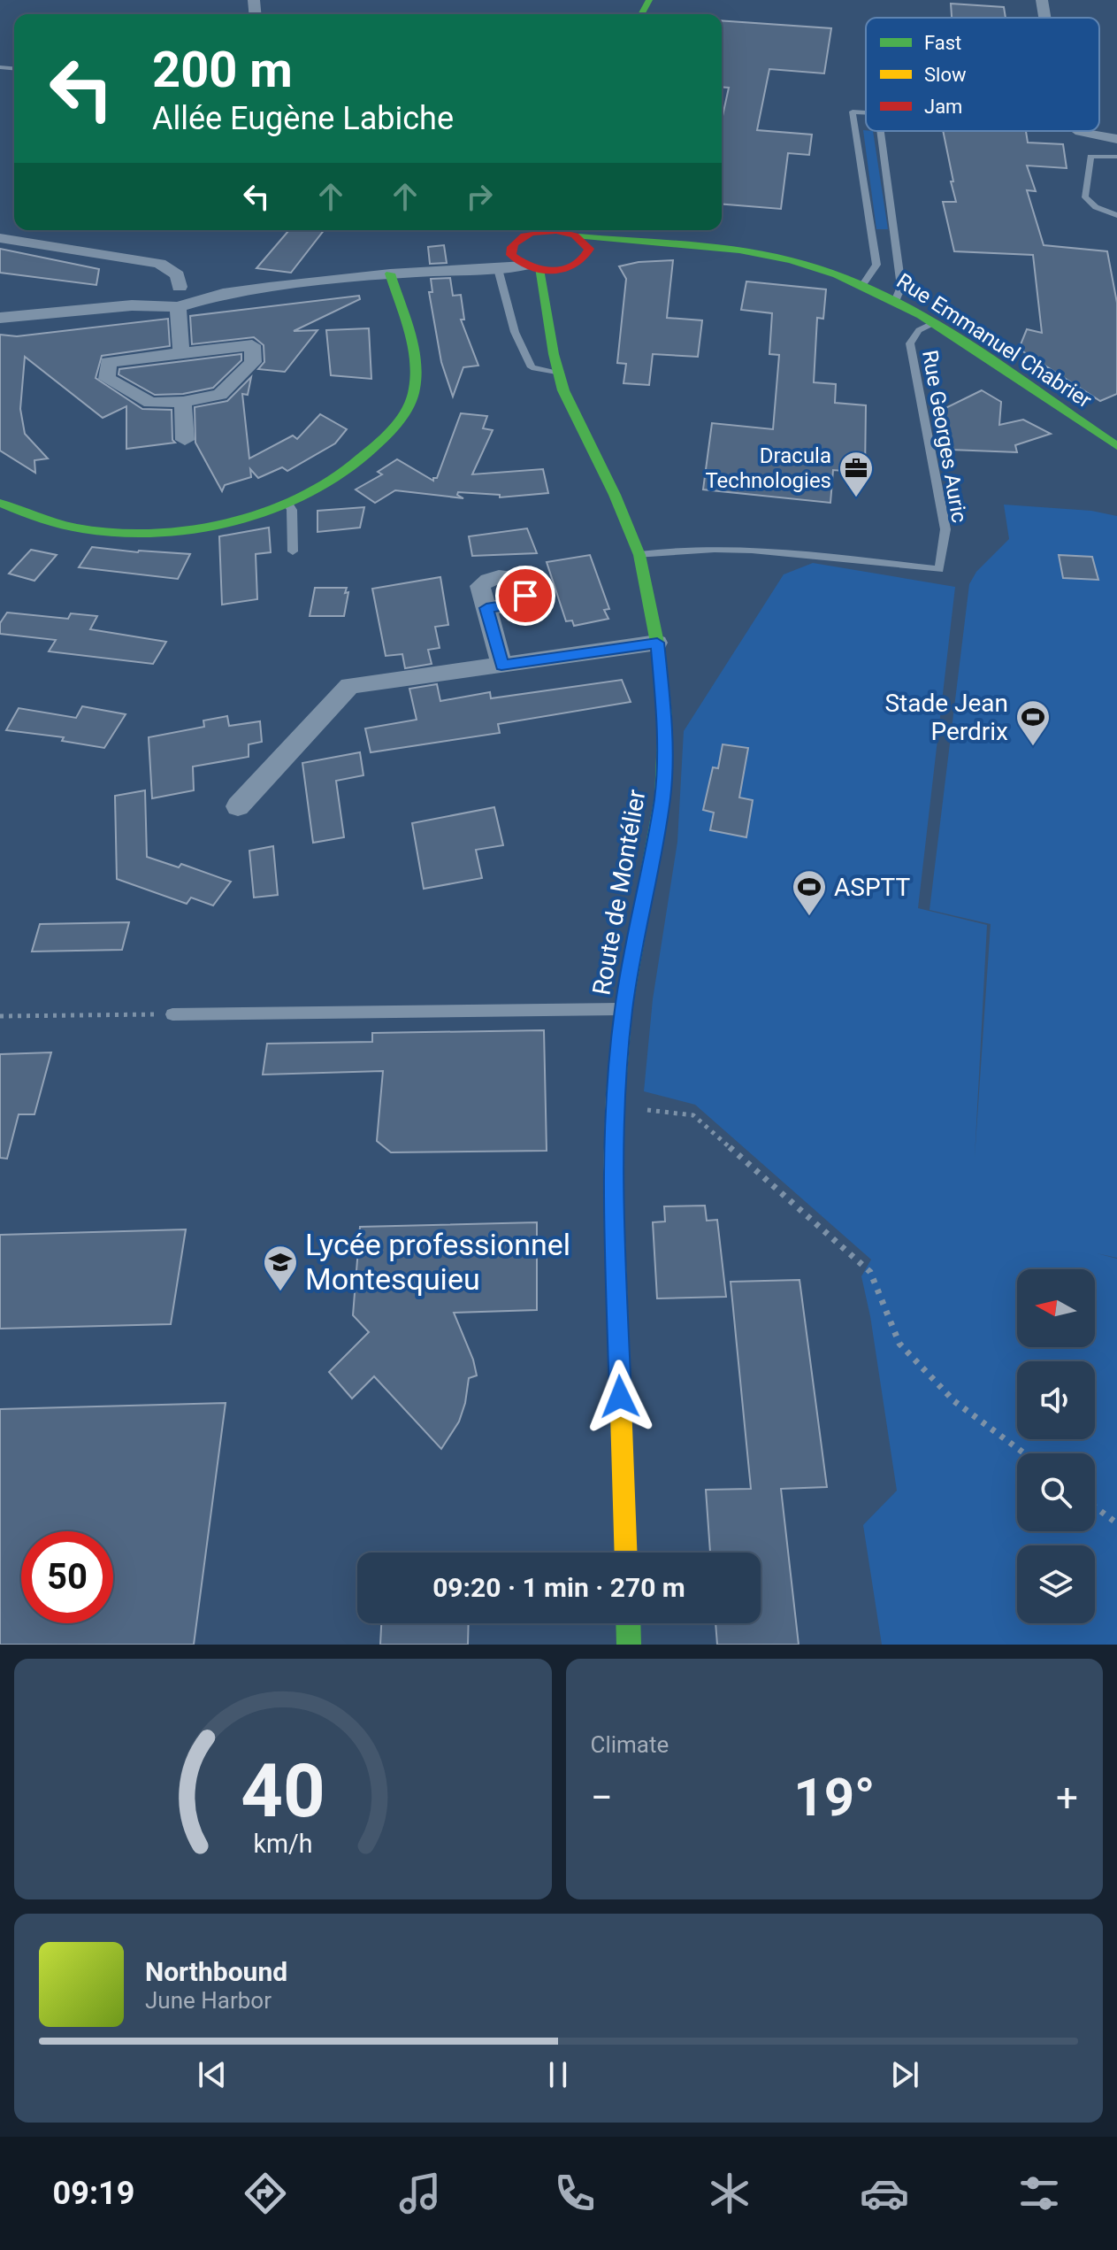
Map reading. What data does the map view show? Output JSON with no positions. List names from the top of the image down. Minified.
{"streets":{"main road":["Rue Emmanuel Chabrier","Route de Montélier"],"lane":["Rue Georges Auric"]},"crossings":[["Rue Emmanuel Chabrier","Rue Georges Auric"],["Rue Georges Auric","Route de Montélier"]],"places":{"office":["Dracula Technologies"],"sports":["Stade Jean Perdrix","ASPTT"],"school or university":["Lycée professionnel Montesquieu"]},"legend":["Fast","Slow","Jam"],"north":"left","page":{"turn":["200 m","Allée Eugène Labiche"],"limit":"50","trip":"09:20 · 1 min · 270 m","tile":"Climate","heat":["−","19°","+"],"song":["Northbound","June Harbor"],"tabs":"09:19","gauge":["40","km/h"]}}
